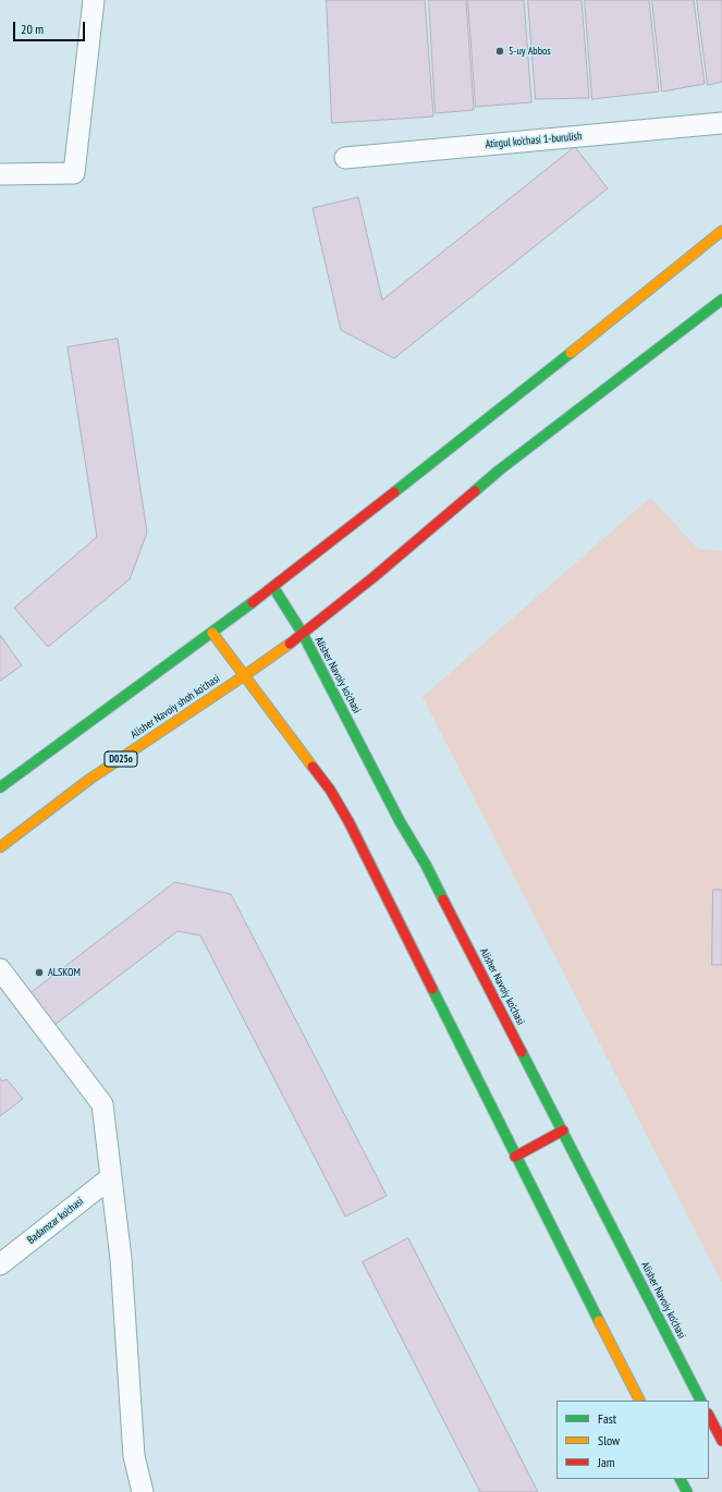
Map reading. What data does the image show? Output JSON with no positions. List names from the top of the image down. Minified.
{"streets":{"main road":["Alisher Navoiy ko’chasi","Alisher Navoiy shoh ko'chasi","D025o"],"street":["Atirgul ko'chasi 1-burulish","Badamzar ko'chasi"]},"crossings":[["Alisher Navoiy ko’chasi","Alisher Navoiy shoh ko'chasi"]],"places":["5-uy Abbos","ALSKOM"],"legend":["Fast","Slow","Jam"],"scale_bar":"20 m"}
